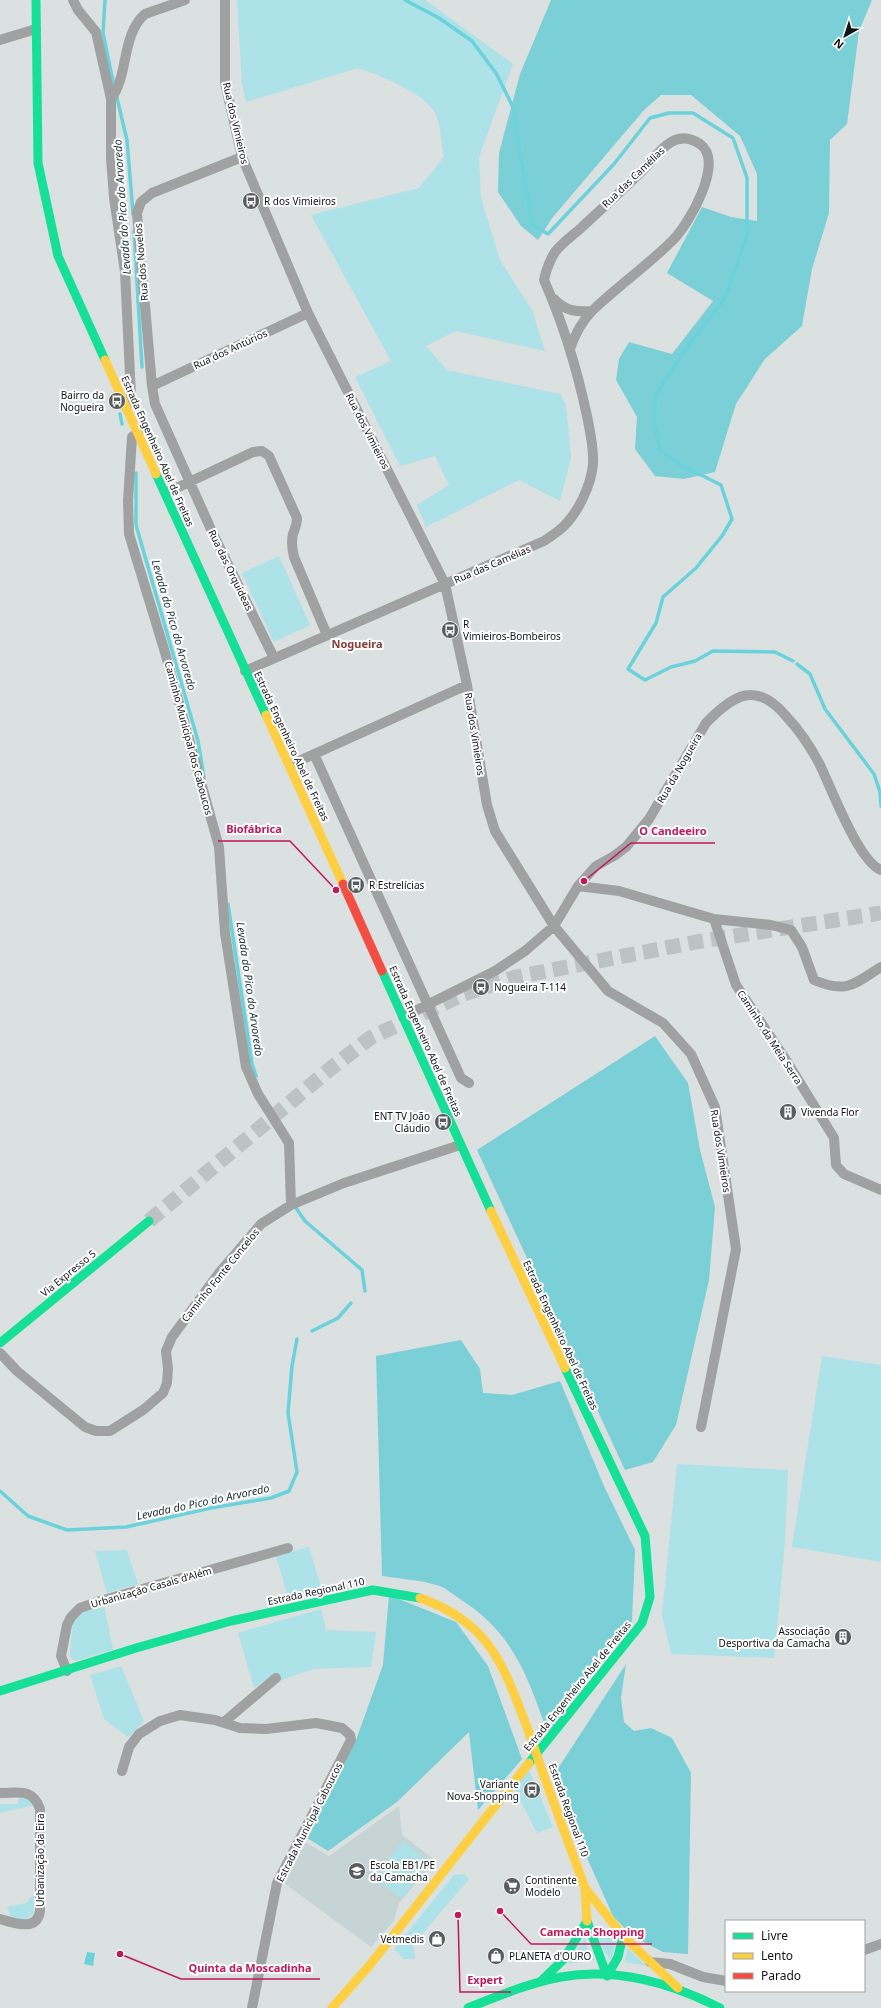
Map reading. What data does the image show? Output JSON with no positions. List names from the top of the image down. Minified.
{"streets":{"main road":["Estrada Engenheiro Abel de Freitas","Via Expresso 5","Estrada Regional 110"],"street":["Rua dos Vimieiros","Rua das Camélias","Rua dos Novelos","Rua dos Antúrios","Rua das Orquídeas","Caminho Municipal dos Caboucos","Rua da Nogueira","Caminho da Meia Serra","Caminho Fonte Concelos","Urbanização Casais d'Além","Estrada Municipal Caboucos","Urbanização da Eira"]},"crossings":[["Rua dos Vimieiros","Rua das Camélias"],["Rua dos Vimieiros","Rua dos Novelos"],["Rua dos Vimieiros","Rua dos Antúrios"],["Rua dos Vimieiros","Rua da Nogueira"],["Rua das Camélias","Estrada Engenheiro Abel de Freitas"],["Rua das Camélias","Rua das Orquídeas"],["Rua dos Novelos","Rua dos Antúrios"],["Rua dos Novelos","Rua das Orquídeas"],["Estrada Engenheiro Abel de Freitas","Caminho Municipal dos Caboucos"],["Estrada Engenheiro Abel de Freitas","Rua da Nogueira"],["Estrada Engenheiro Abel de Freitas","Caminho Fonte Concelos"],["Caminho Municipal dos Caboucos","Caminho Fonte Concelos"],["Urbanização Casais d'Além","Estrada Regional 110"]],"districts":["Nogueira"],"water":["Levada do Pico do Arvoredo"],"places":{"bus stop":["R dos Vimieiros","Bairro da Nogueira","R Vimieiros-Bombeiros","R Estrelícias","Nogueira T-114","ENT TV João Cláudio","Variante Nova-Shopping"],"other":["O Candeeiro","Biofábrica","Camacha Shopping","Expert","Quinta da Moscadinha"],"building":["Vivenda Flor","Associação Desportiva da Camacha"],"school or university":["Escola EB1/PE da Camacha"],"supermarket":["Continente Modelo"],"shop":["Vetmedis","PLANETA d'OURO"]},"legend":["Livre","Lento","Parado"],"north":"bottom left"}
